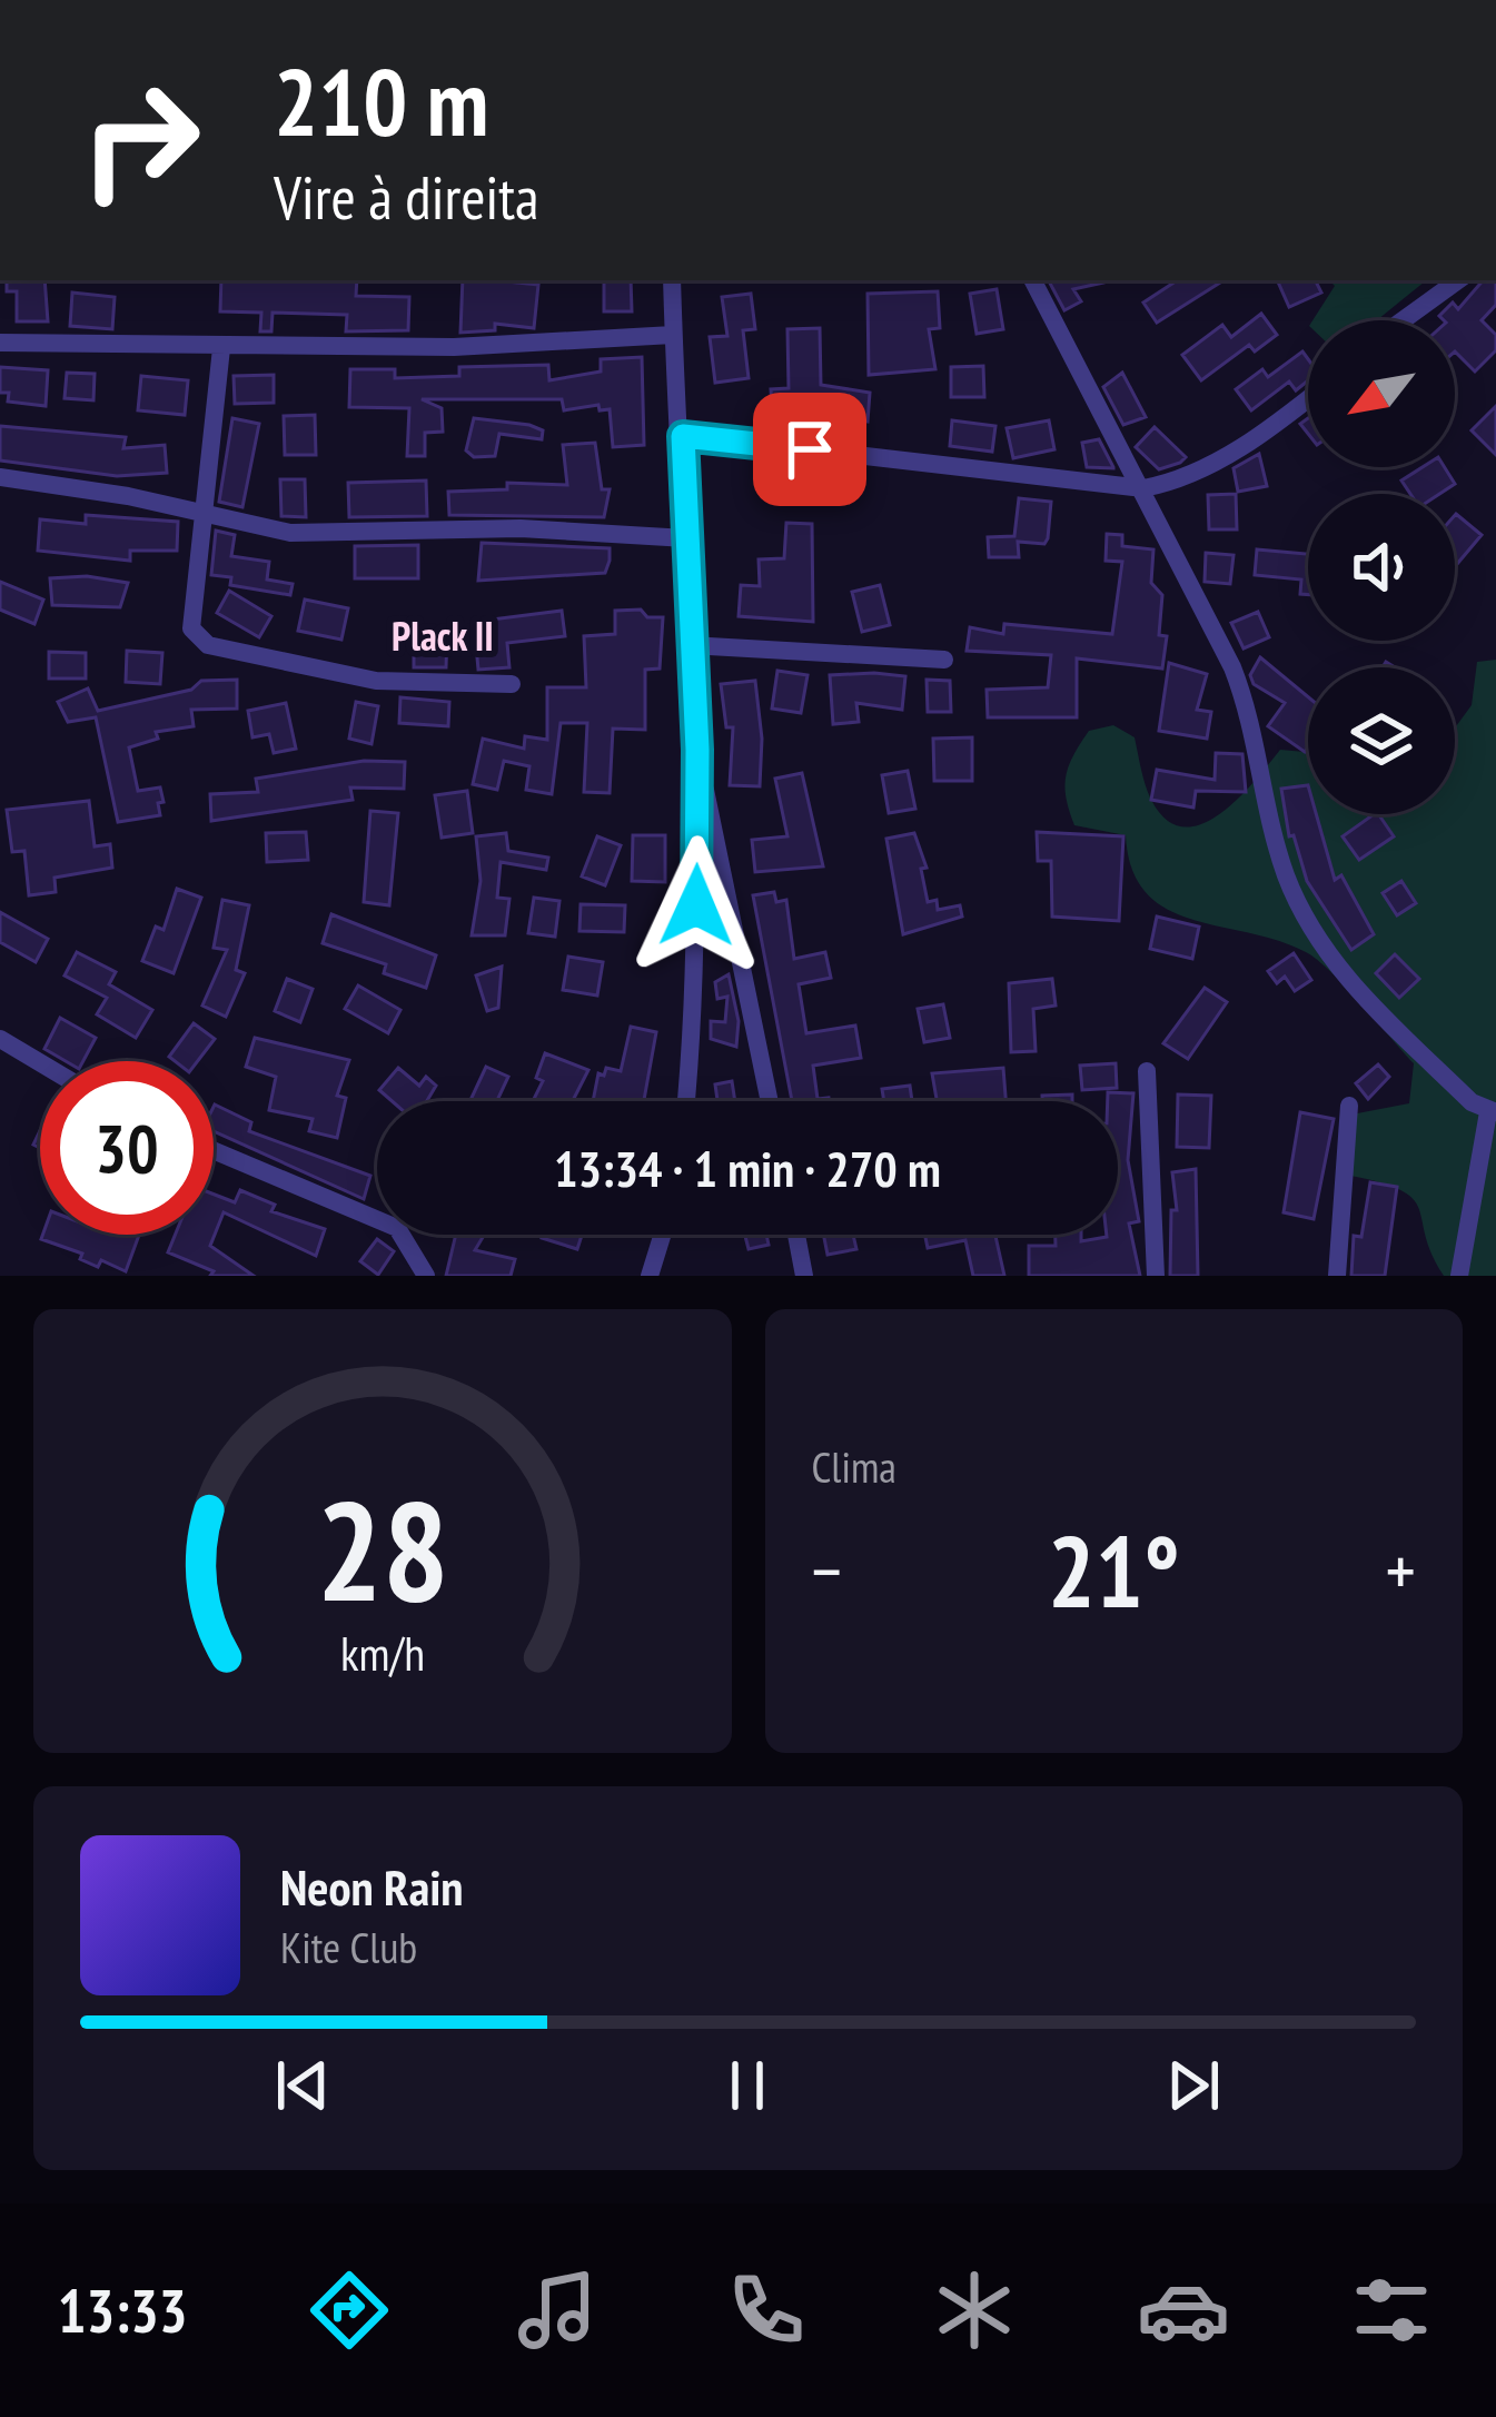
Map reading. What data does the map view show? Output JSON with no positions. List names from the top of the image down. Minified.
{"districts":["Plack II"],"north":"bottom left","page":{"turn":["210 m","Vire à direita"],"limit":"30","trip":"13:34 · 1 min · 270 m","tile":"Clima","heat":["−","21°","+"],"song":["Neon Rain","Kite Club"],"tabs":"13:33","gauge":["28","km/h"]}}
